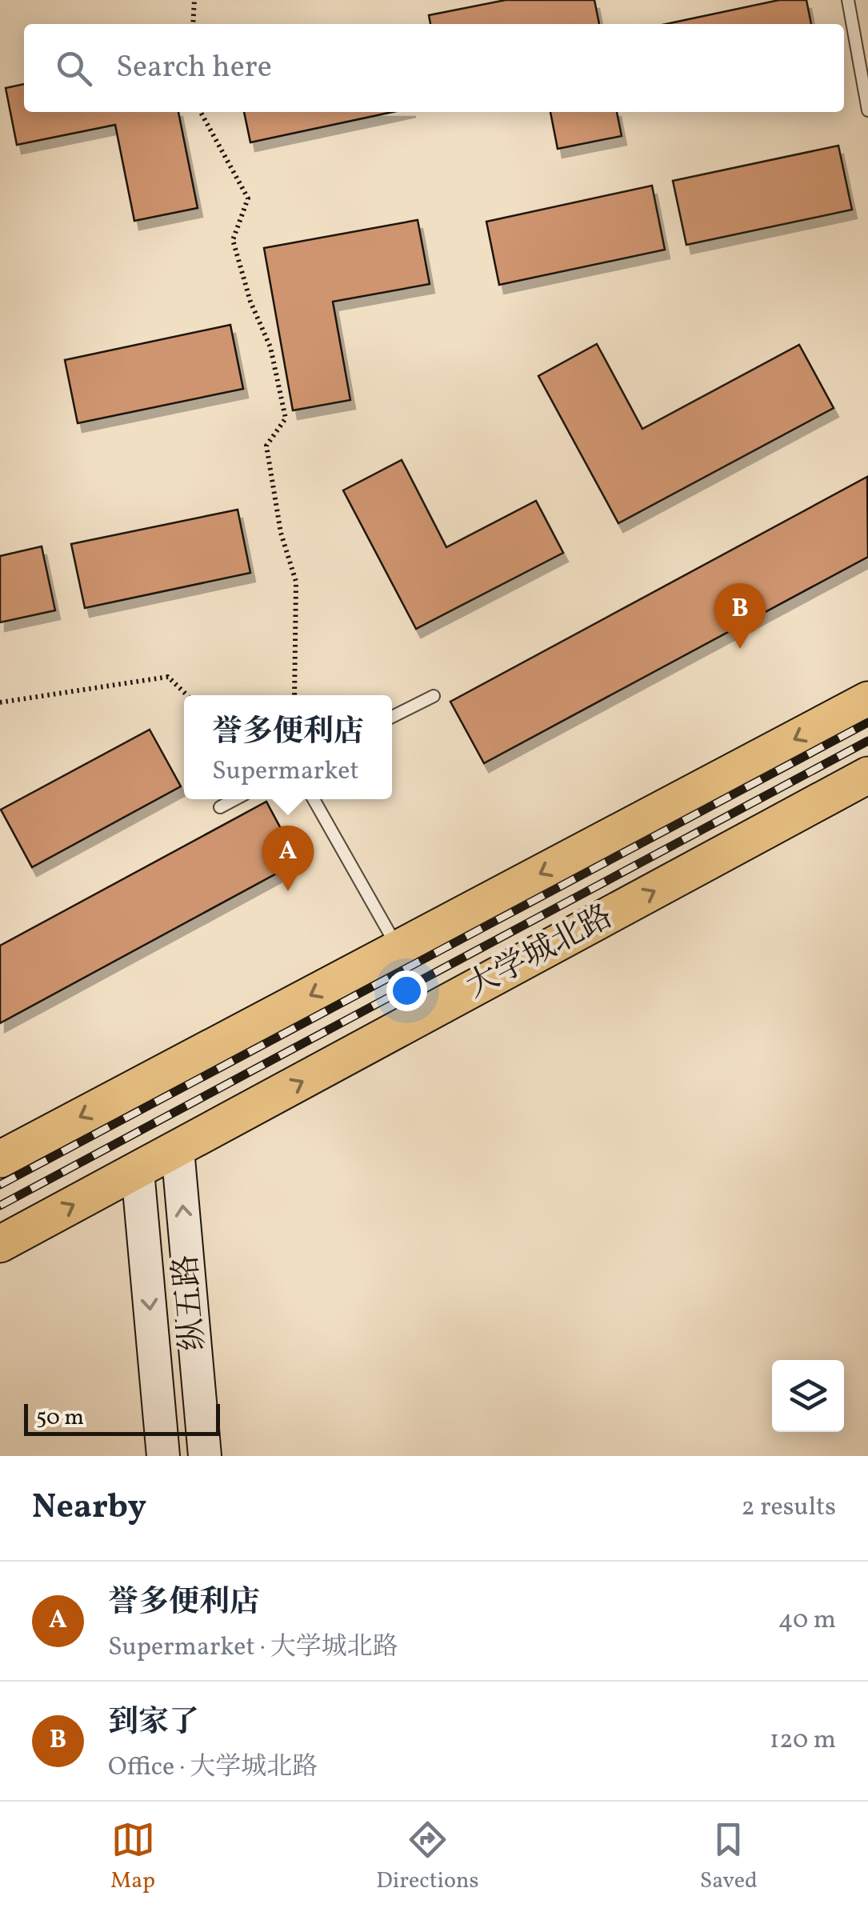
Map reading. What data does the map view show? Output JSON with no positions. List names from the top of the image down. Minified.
{"streets":{"main road":["大学城北路","纵五路"]},"crossings":[["大学城北路","纵五路"]],"scale_bar":"50 m","page":{"search":"Search here","pins":["B","A"],"popup":["誉多便利店","Supermarket"],"scale":"50 m","heading":["Nearby","2 results"],"list":[{"mark":"A","name":"誉多便利店","note":"Supermarket · 大学城北路","value":"40 m"},{"mark":"B","name":"到家了","note":"Office · 大学城北路","value":"120 m"}],"nav":["Map","Directions","Saved"]}}
